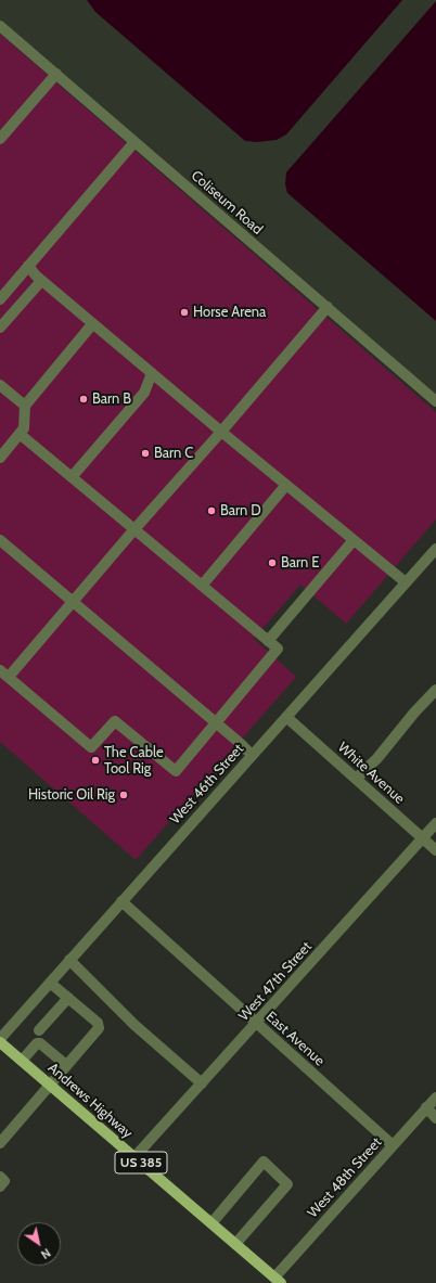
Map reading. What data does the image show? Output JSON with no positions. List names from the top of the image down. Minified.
{"streets":{"main road":["Andrews Highway","US 385"],"street":["Coliseum Road","White Avenue","West 46th Street","West 47th Street","East Avenue","West 48th Street"]},"crossings":[["White Avenue","West 46th Street"],["White Avenue","West 47th Street"],["West 46th Street","East Avenue"],["West 46th Street","Andrews Highway"],["West 47th Street","East Avenue"],["West 47th Street","Andrews Highway"],["East Avenue","West 48th Street"],["Andrews Highway","West 48th Street"]],"places":["Horse Arena","Barn B","Barn C","Barn D","Barn E","The Cable Tool Rig","Historic Oil Rig"],"north":"bottom right"}
